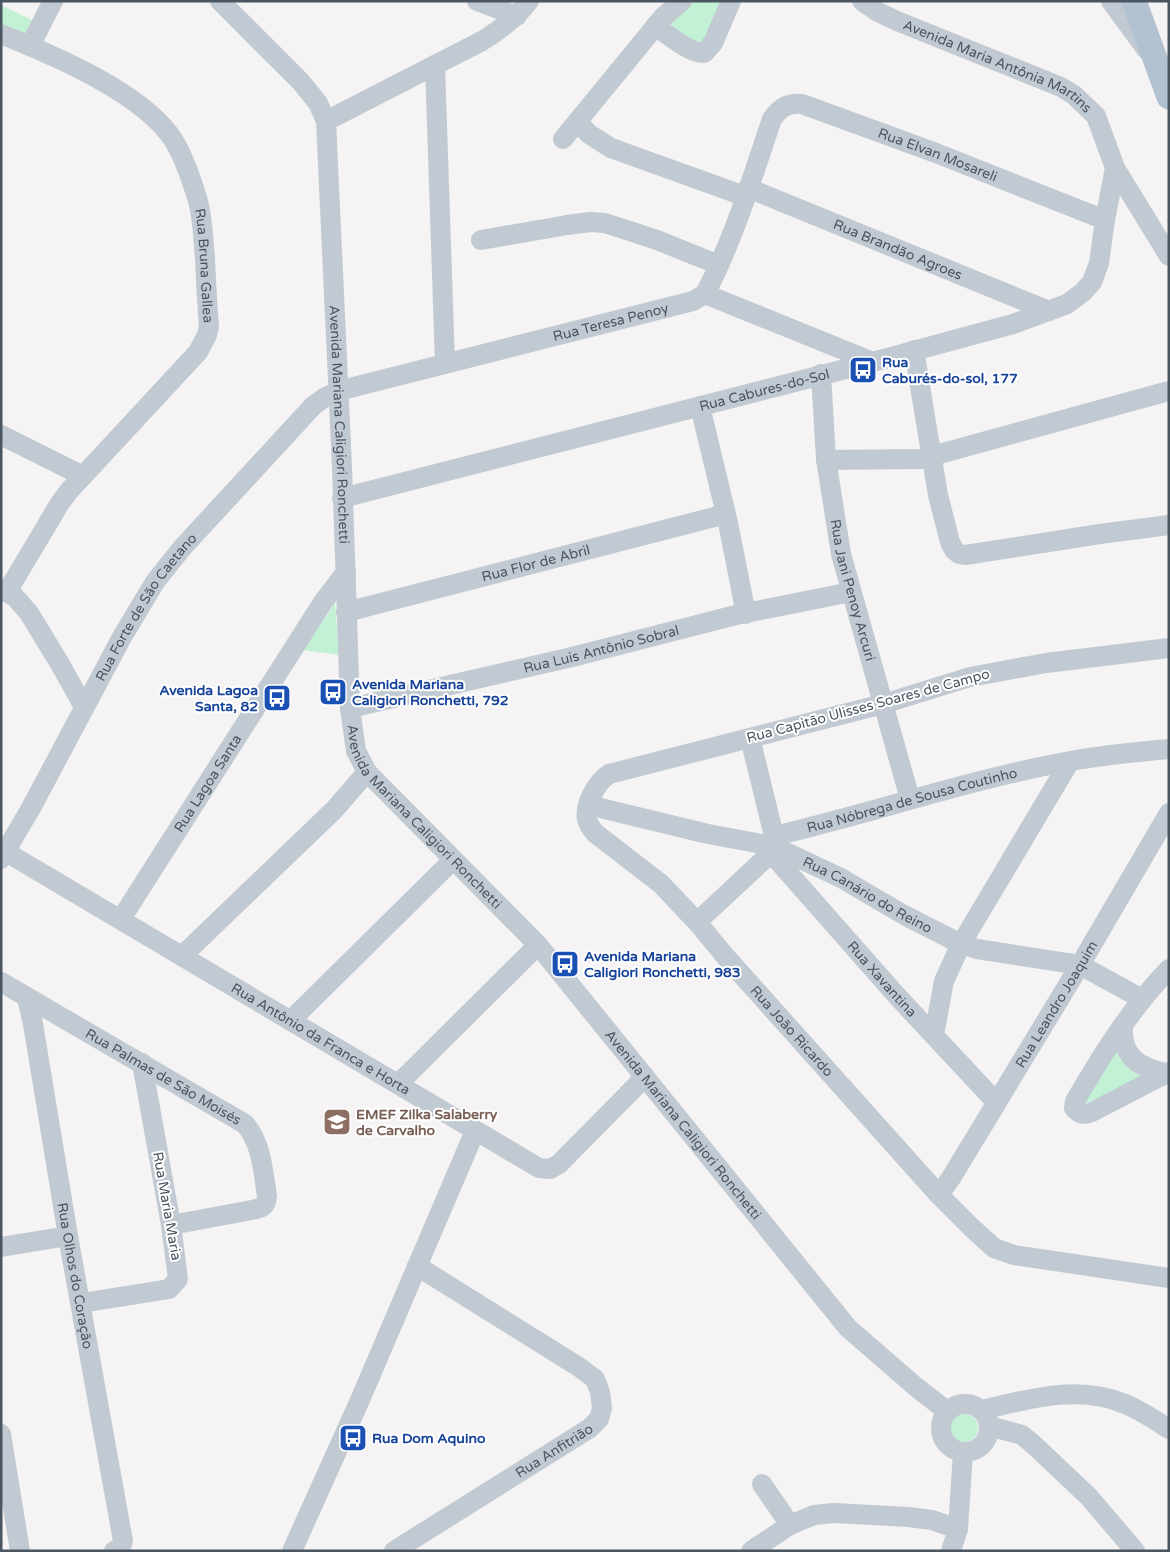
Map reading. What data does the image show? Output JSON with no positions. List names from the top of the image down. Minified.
{"streets":{"street":["Avenida Maria Antônia Martins","Rua Elvan Mosareli","Rua Brandão Agroes","Rua Bruna Gallea","Rua Teresa Penoy","Rua Cabures-do-Sol","Avenida Mariana Caligiori Ronchetti","Rua Flor de Abril","Rua Jani Penoy Arcuri","Rua Forte de São Caetano","Rua Luis Antônio Sobral","Rua Capitão Ulisses Soares de Campo","Rua Lagoa Santa","Rua Nóbrega de Sousa Coutinho","Rua Canário do Reino","Rua Xavantina","Rua Leandro Joaquim","Rua João Ricardo","Rua Antônio da Franca e Horta","Rua Palmas de São Moisés","Rua Maria Maria","Rua Olhos do Coração","Rua Anfitrião"]},"crossings":[["Avenida Maria Antônia Martins","Rua Cabures-do-Sol"],["Rua Elvan Mosareli","Rua Brandão Agroes"],["Rua Elvan Mosareli","Rua Cabures-do-Sol"],["Rua Brandão Agroes","Rua Cabures-do-Sol"],["Rua Teresa Penoy","Avenida Mariana Caligiori Ronchetti"],["Rua Teresa Penoy","Rua Forte de São Caetano"],["Rua Cabures-do-Sol","Avenida Mariana Caligiori Ronchetti"],["Rua Cabures-do-Sol","Rua Jani Penoy Arcuri"],["Avenida Mariana Caligiori Ronchetti","Rua Flor de Abril"],["Avenida Mariana Caligiori Ronchetti","Rua Forte de São Caetano"],["Avenida Mariana Caligiori Ronchetti","Rua Luis Antônio Sobral"],["Avenida Mariana Caligiori Ronchetti","Rua Lagoa Santa"],["Avenida Mariana Caligiori Ronchetti","Rua Antônio da Franca e Horta"],["Rua Jani Penoy Arcuri","Rua Luis Antônio Sobral"],["Rua Jani Penoy Arcuri","Rua Capitão Ulisses Soares de Campo"],["Rua Jani Penoy Arcuri","Rua Nóbrega de Sousa Coutinho"],["Rua Forte de São Caetano","Rua Antônio da Franca e Horta"],["Rua Capitão Ulisses Soares de Campo","Rua Canário do Reino"],["Rua Capitão Ulisses Soares de Campo","Rua Xavantina"],["Rua Capitão Ulisses Soares de Campo","Rua João Ricardo"],["Rua Lagoa Santa","Rua Antônio da Franca e Horta"],["Rua Nóbrega de Sousa Coutinho","Rua Canário do Reino"],["Rua Nóbrega de Sousa Coutinho","Rua Xavantina"],["Rua Nóbrega de Sousa Coutinho","Rua João Ricardo"],["Rua Canário do Reino","Rua Xavantina"],["Rua Canário do Reino","Rua Leandro Joaquim"],["Rua Canário do Reino","Rua João Ricardo"],["Rua Xavantina","Rua Leandro Joaquim"],["Rua Leandro Joaquim","Rua João Ricardo"],["Rua Palmas de São Moisés","Rua Maria Maria"],["Rua Palmas de São Moisés","Rua Olhos do Coração"],["Rua Maria Maria","Rua Olhos do Coração"]],"places":{"bus stop":["Rua Caburés-do-sol, 177","Avenida Mariana Caligiori Ronchetti, 792","Avenida Lagoa Santa, 82","Avenida Mariana Caligiori Ronchetti, 983","Rua Dom Aquino"],"school or university":["EMEF Zilka Salaberry de Carvalho"]}}
